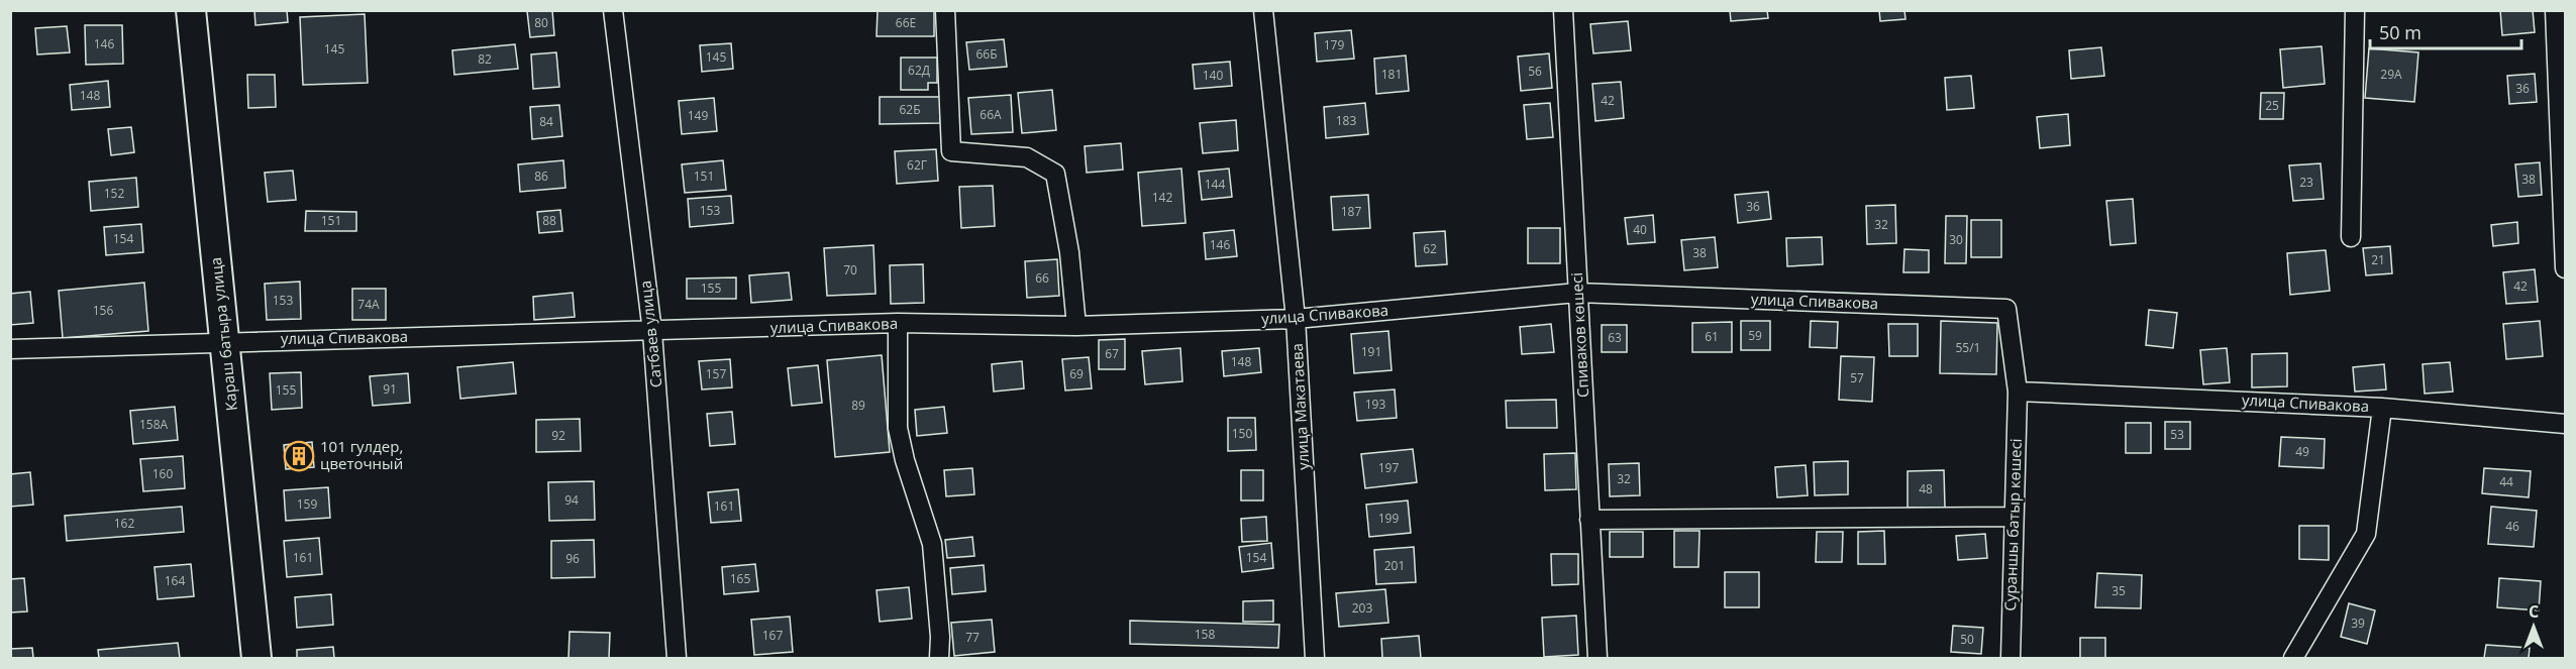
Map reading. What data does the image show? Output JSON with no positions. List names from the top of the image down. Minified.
{"streets":{"main road":["Караш батыра улица"],"street":["улица Спивакова","Сатбаев улица","Спиваков көшесі","улица Макатаева","Сураншы батыр көшесі"]},"crossings":[["улица Спивакова","Караш батыра улица"],["улица Спивакова","Сатбаев улица"],["улица Спивакова","Спиваков көшесі"],["улица Спивакова","улица Макатаева"],["улица Спивакова","Сураншы батыр көшесі"]],"places":{"building":["101 гулдер, цветочный"]},"house_numbers":["80","66Е","146","179","145","66Б","145","82","62Д","56","181","29А","140","36","148","42","25","62Б","66А","149","183","84","62Г","86","151","38","23","144","152","142","36","153","187","151","88","32","40","154","30","146","62","38","21","70","66","42","155","153","74А","156","59","61","63","55/1","191","67","148","157","69","57","91","155","193","89","158А","150","53","92","49","197","160","32","44","48","94","159","161","199","162","46","161","154","96","201","165","164","35","203","39","158","167","77","50"],"scale_bar":"50 m","north":"top"}
